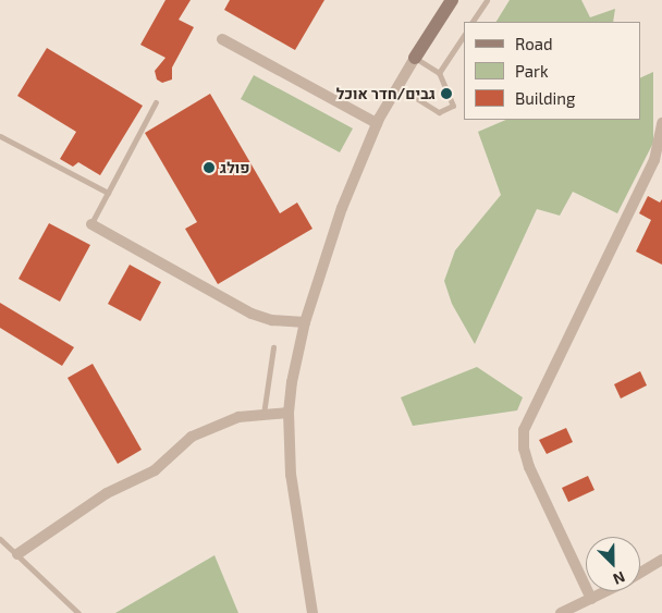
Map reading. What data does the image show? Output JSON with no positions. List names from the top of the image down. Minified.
{"places":["גבים/חדר אוכל","פולג"],"legend":["Road","Park","Building"],"north":"bottom right"}
